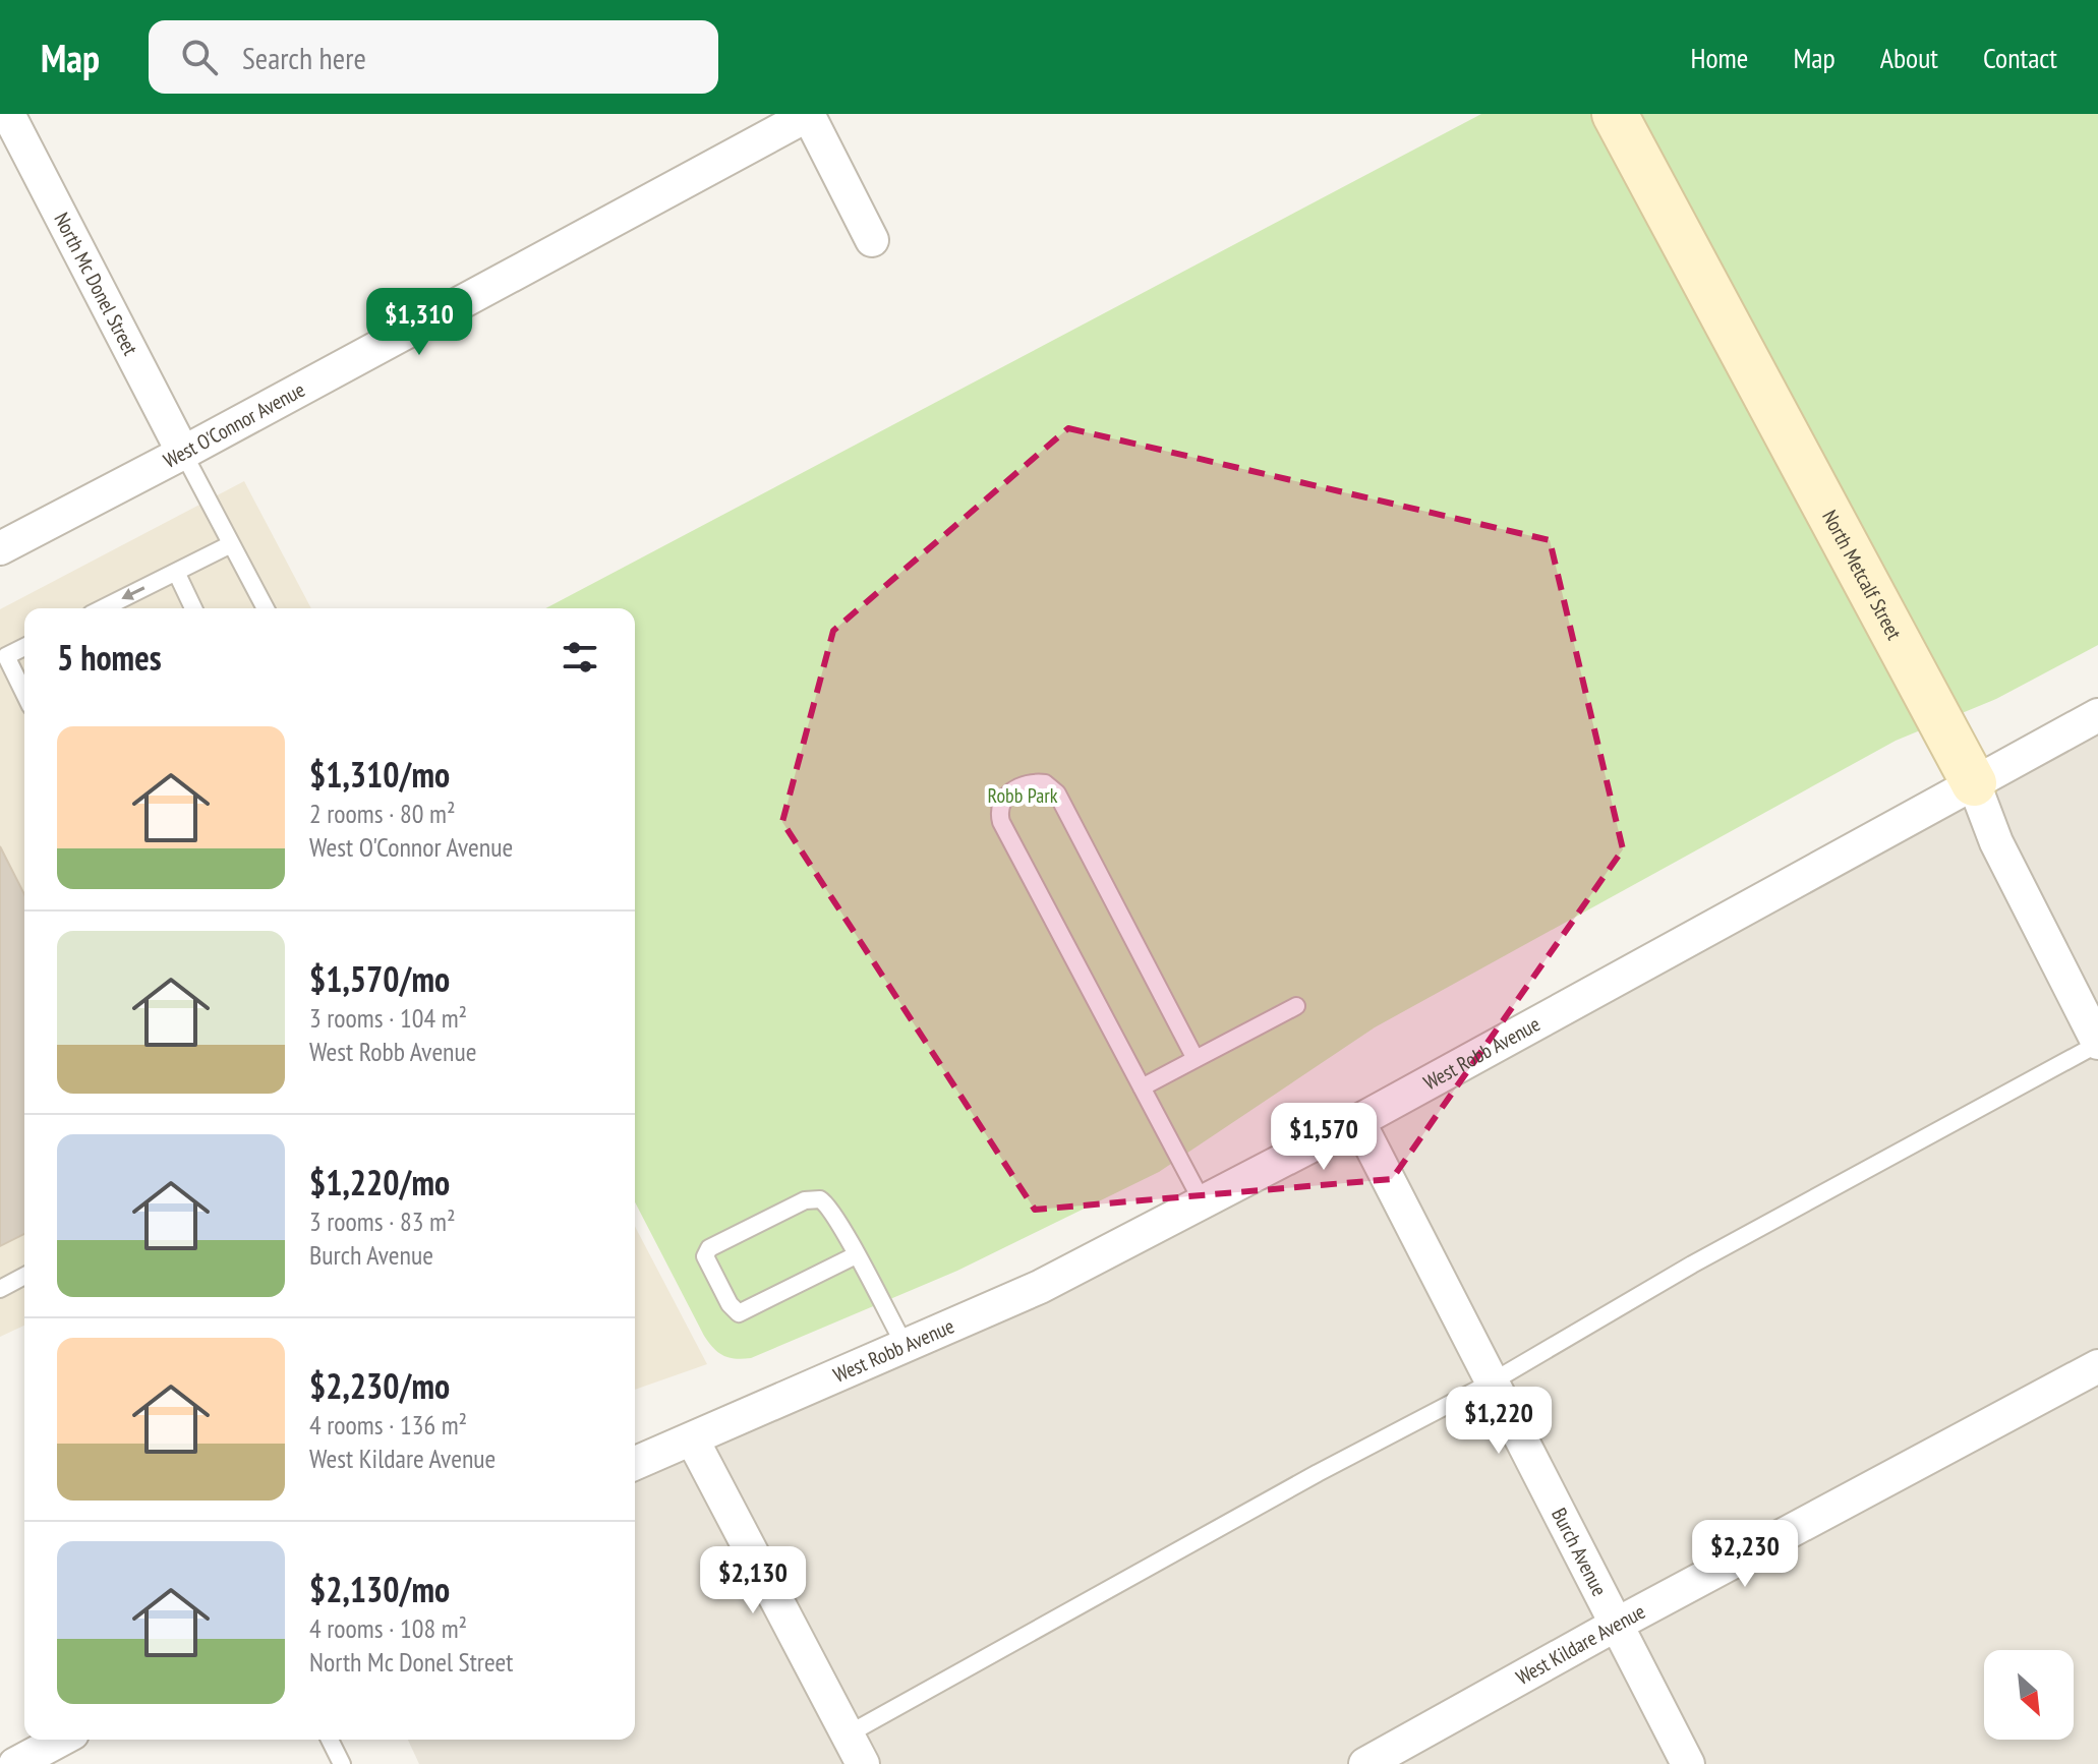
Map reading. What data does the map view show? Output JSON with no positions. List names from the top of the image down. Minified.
{"streets":{"street":["North Mc Donel Street","West O'Connor Avenue","North Metcalf Street","West Robb Avenue","Burch Avenue","West Kildare Avenue"]},"crossings":[["North Mc Donel Street","West O'Connor Avenue"],["North Metcalf Street","West Robb Avenue"],["West Robb Avenue","Burch Avenue"],["Burch Avenue","West Kildare Avenue"]],"parks":["Robb Park"],"north":"bottom right","page":{"header":"Map","search":"Search here","nav":["Home","Map","About","Contact"],"price":["$1,310","$1,570","$1,220","$2,230","$2,130"],"heading":"5 homes","list":[{"name":"$1,310/mo","note":"2 rooms · 80 m² · West O'Connor Avenue"},{"name":"$1,570/mo","note":"3 rooms · 104 m² · West Robb Avenue"},{"name":"$1,220/mo","note":"3 rooms · 83 m² · Burch Avenue"},{"name":"$2,230/mo","note":"4 rooms · 136 m² · West Kildare Avenue"},{"name":"$2,130/mo","note":"4 rooms · 108 m² · North Mc Donel Street"}]}}
